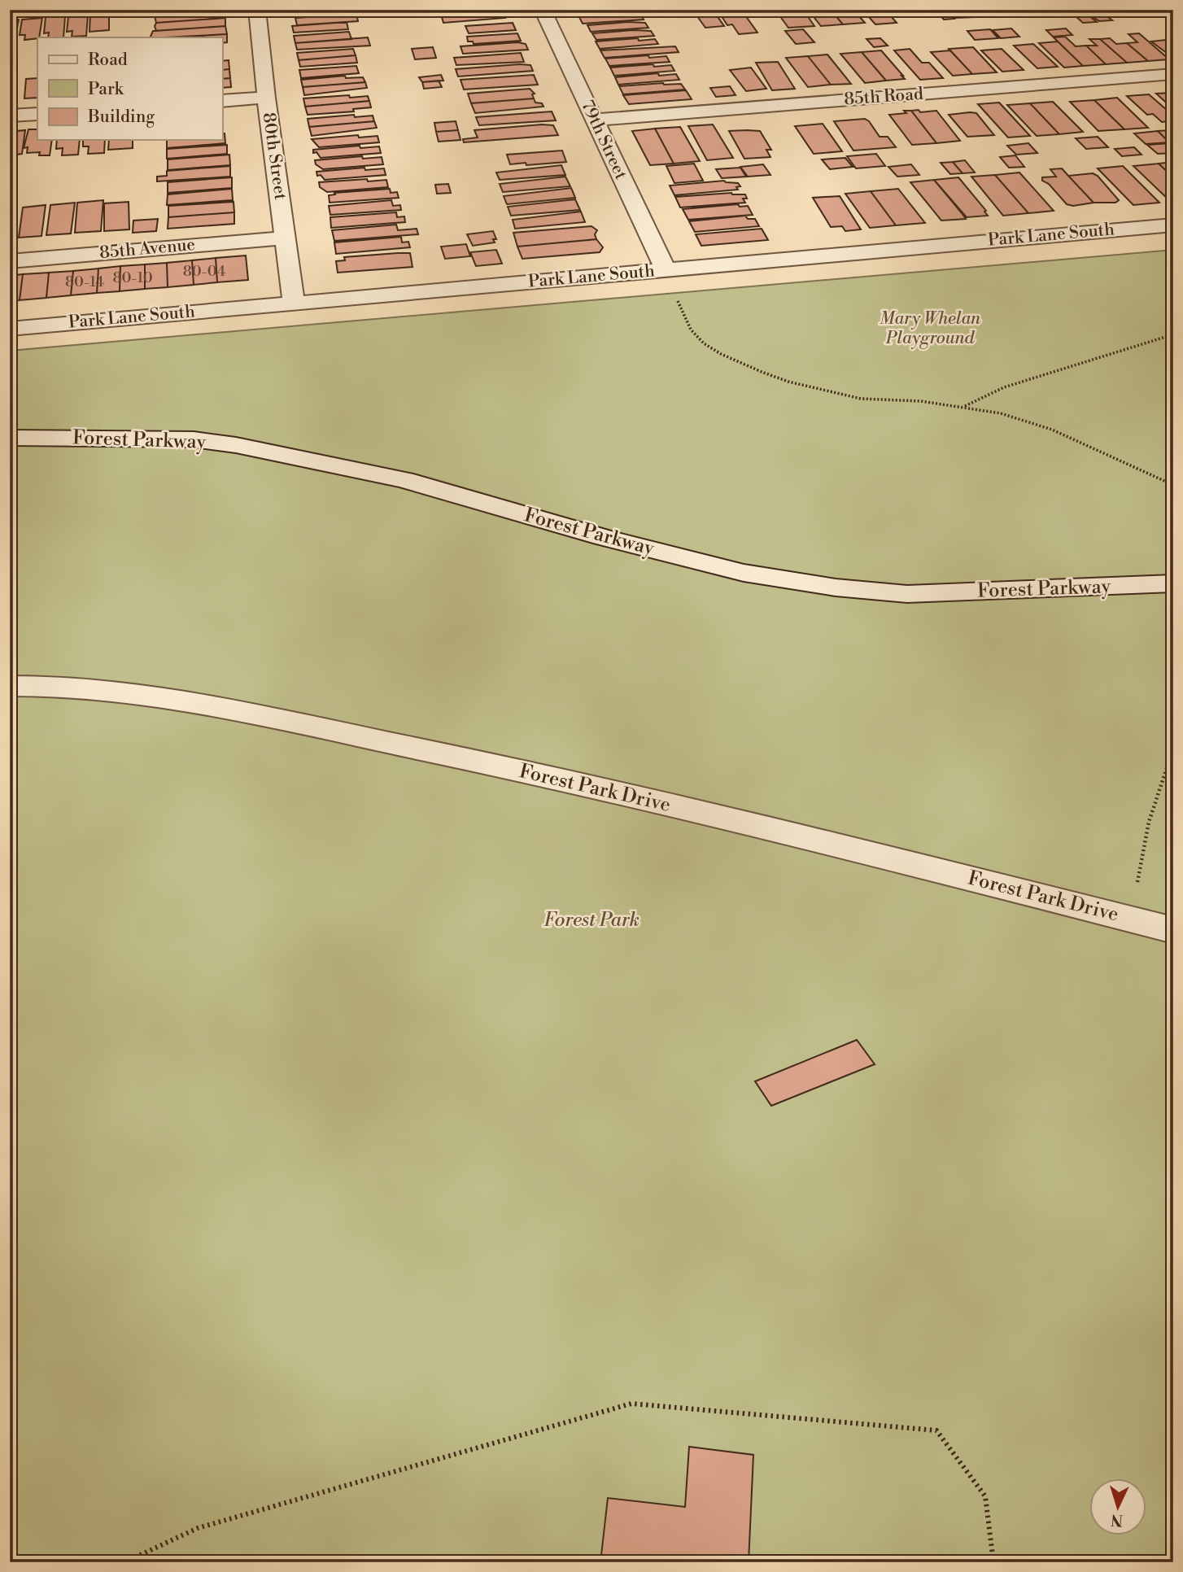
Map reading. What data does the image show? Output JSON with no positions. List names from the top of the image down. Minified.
{"streets":{"street":["85th Road","79th Street","80th Street","Park Lane South","85th Avenue","Forest Parkway","Forest Park Drive"]},"crossings":[["85th Road","79th Street"],["79th Street","Park Lane South"],["80th Street","Park Lane South"],["80th Street","85th Avenue"]],"parks":["Mary Whelan Playground","Forest Park"],"house_numbers":["80-04","80-10","80-14"],"legend":["Road","Park","Building"],"north":"bottom"}
